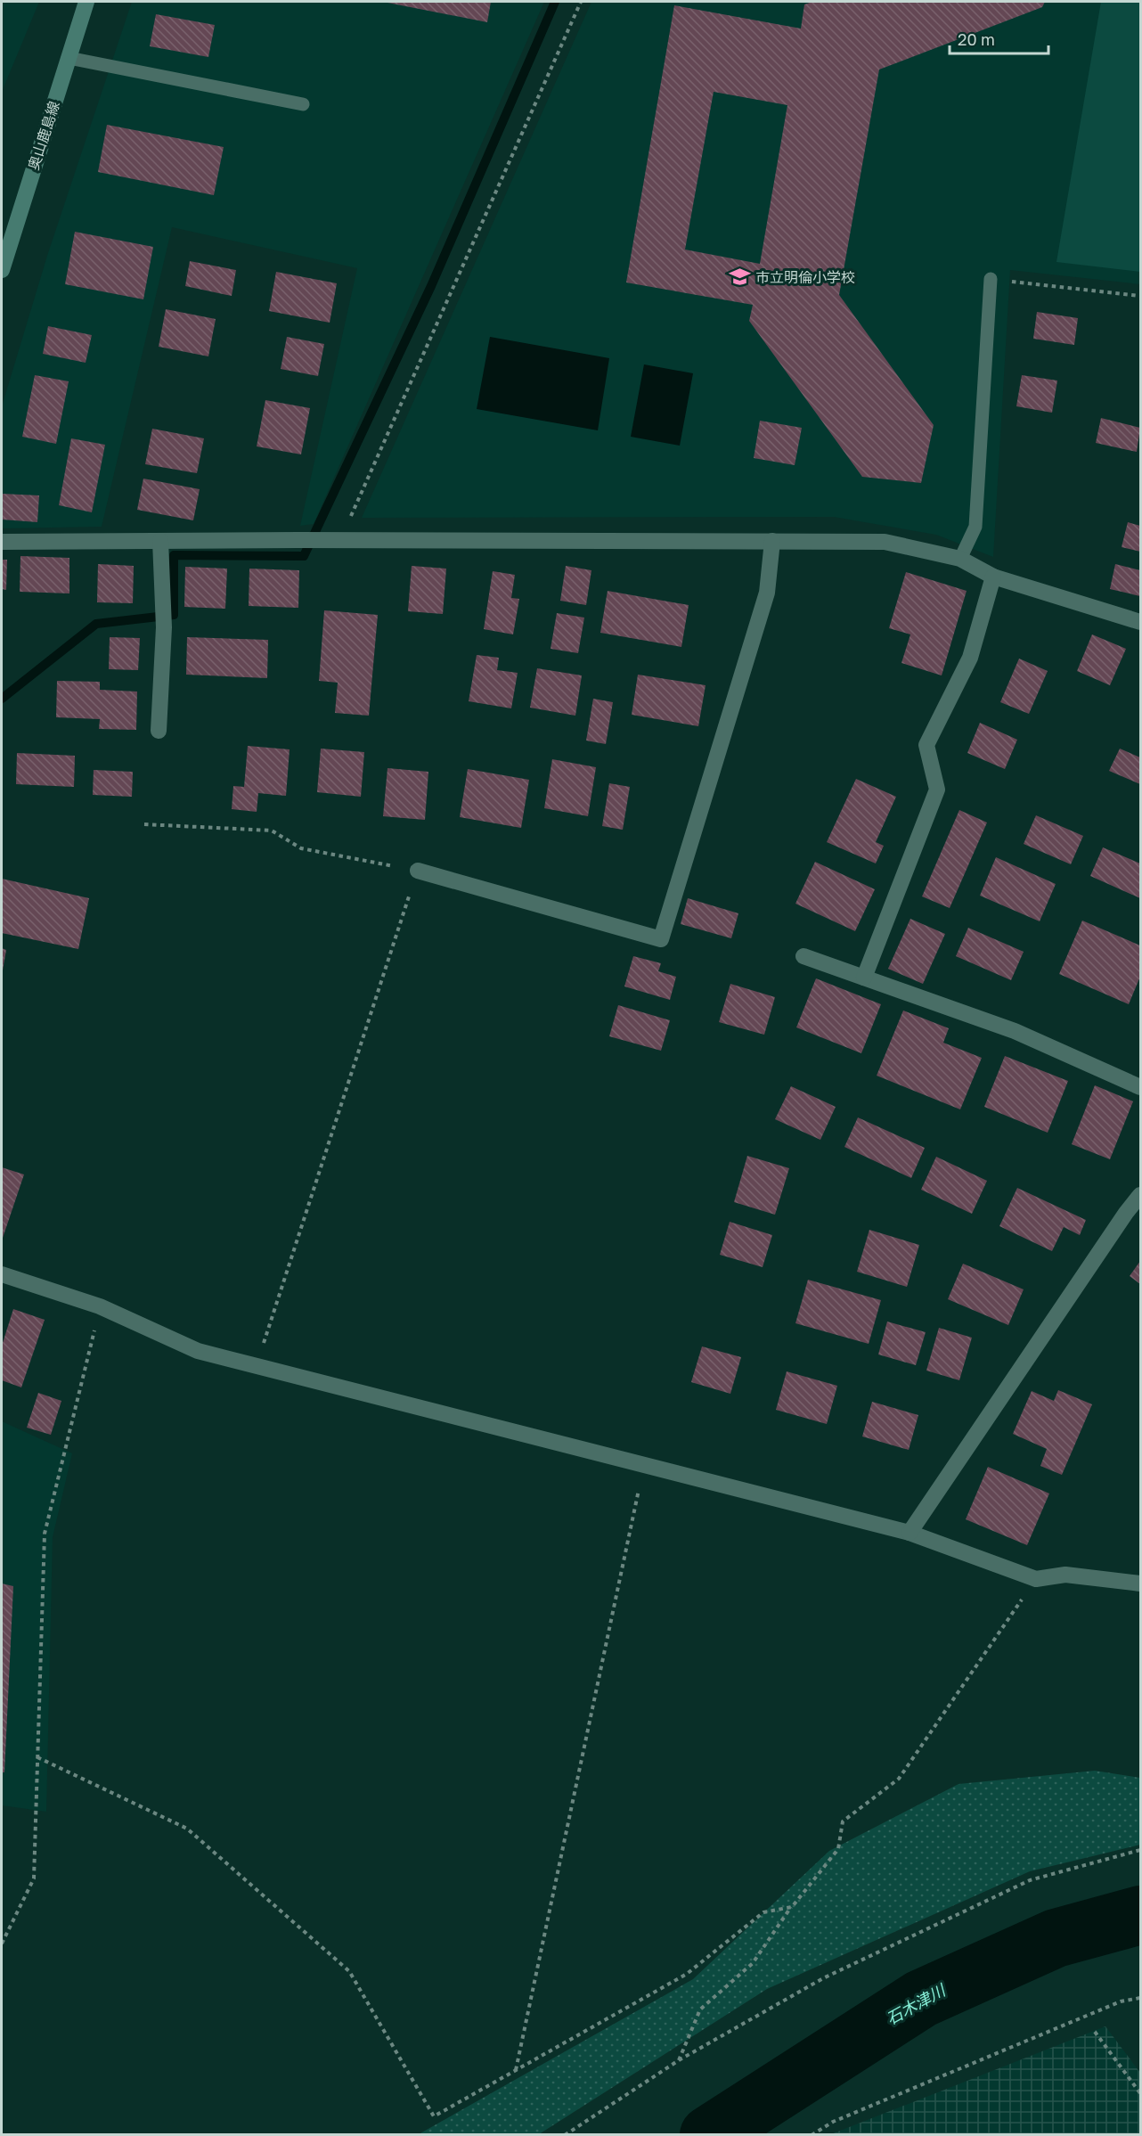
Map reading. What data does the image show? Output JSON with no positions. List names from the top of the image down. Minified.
{"streets":{"main road":["奥山鹿島線"]},"water":["石木津川"],"places":{"school or university":["市立明倫小学校"]},"scale_bar":"20 m"}
